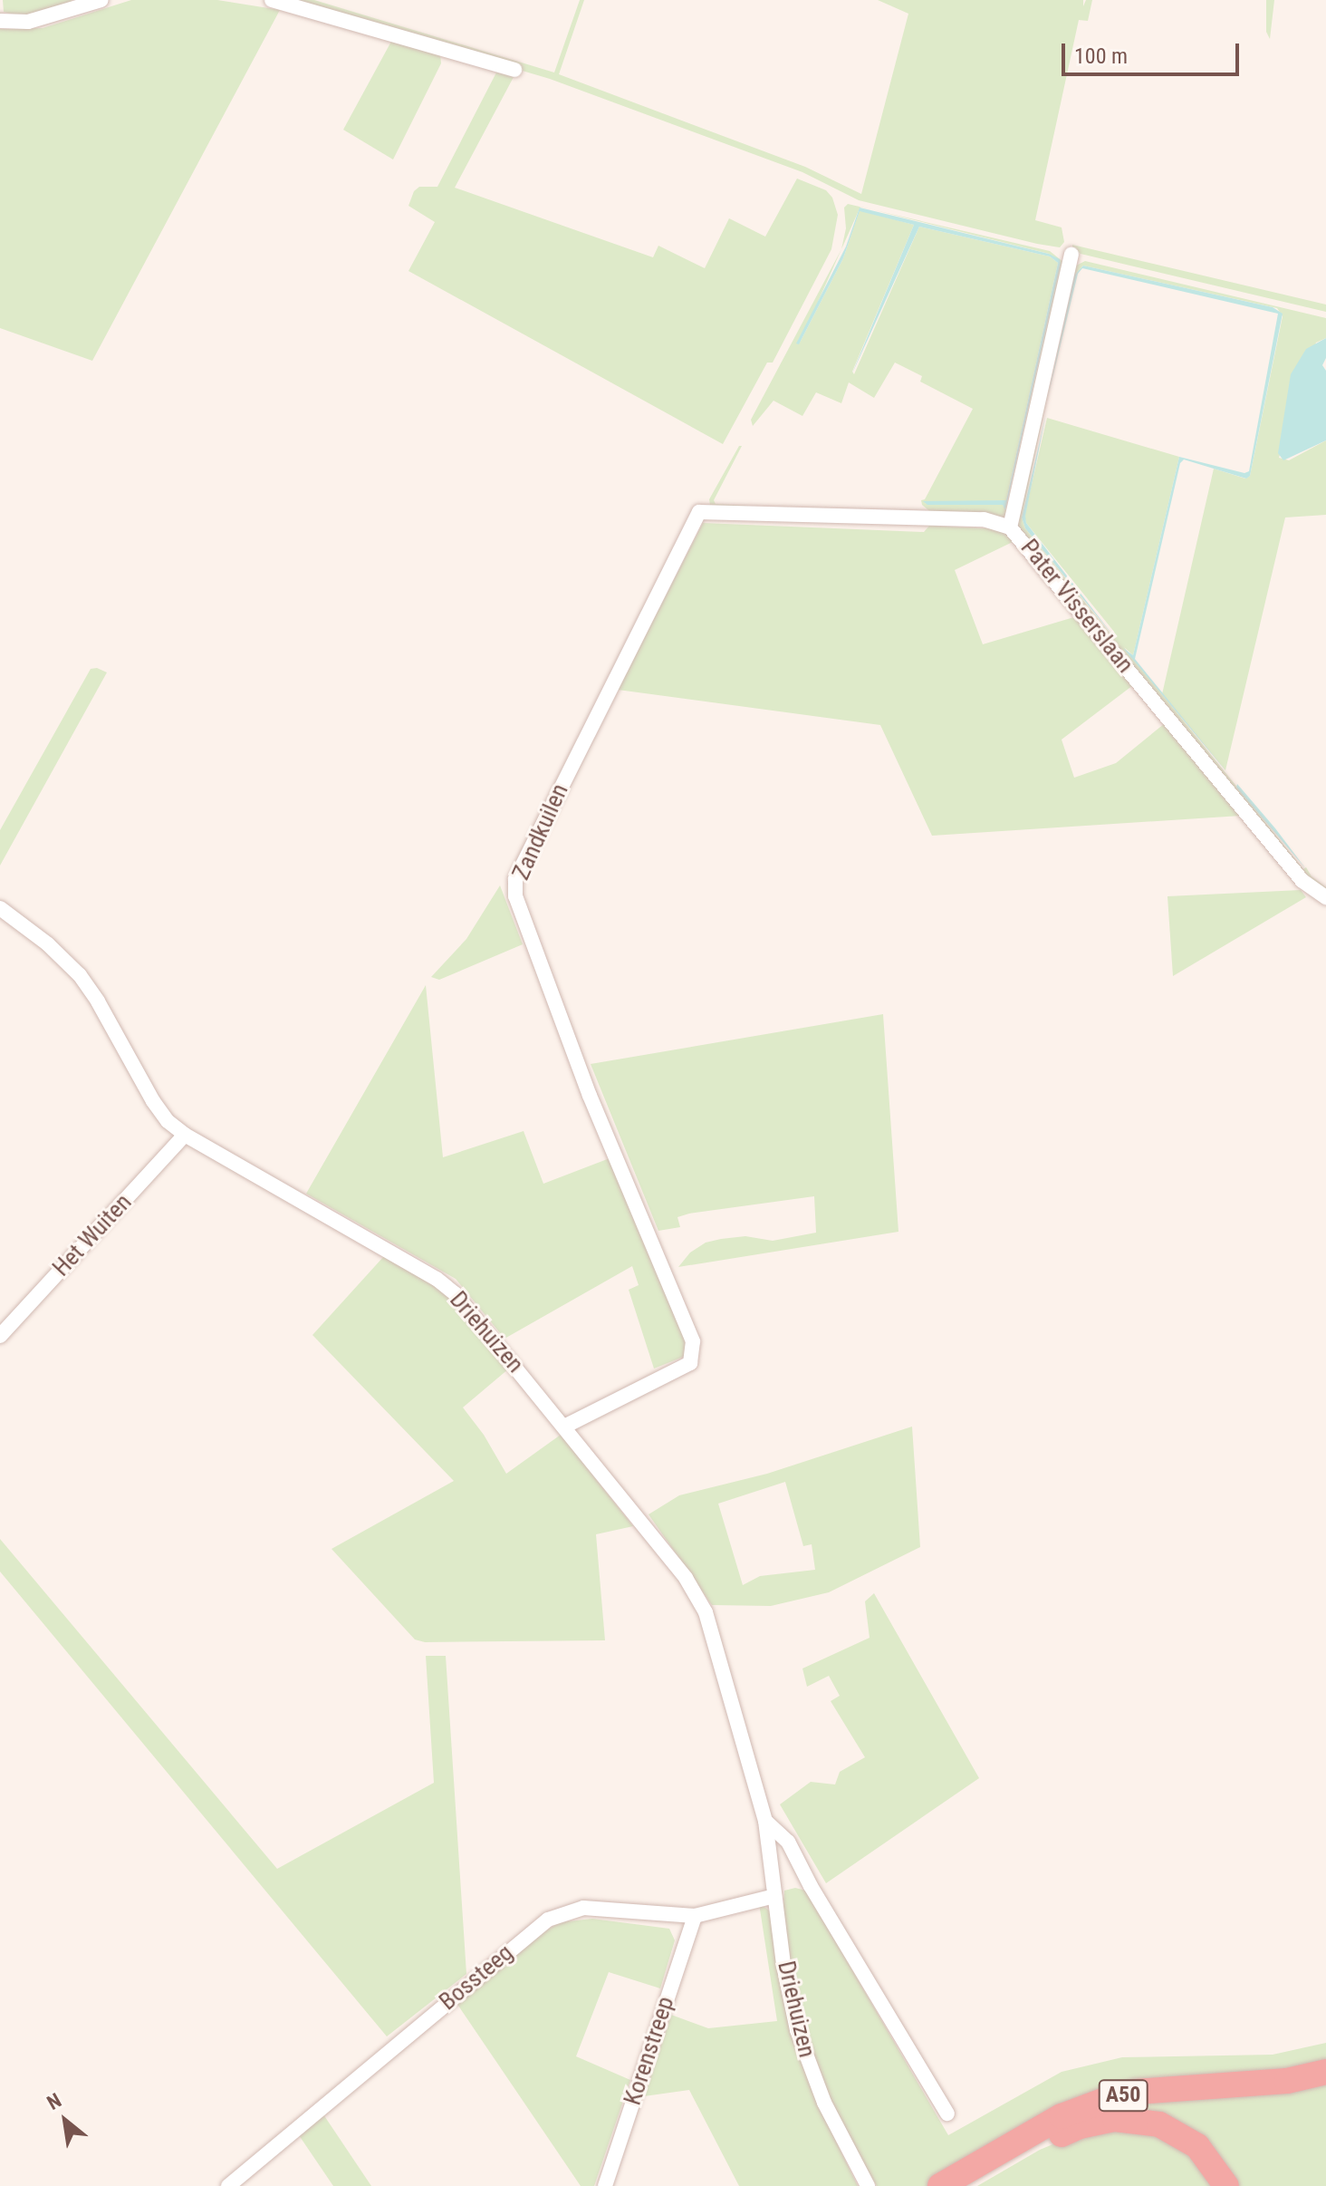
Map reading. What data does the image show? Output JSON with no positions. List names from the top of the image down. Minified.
{"streets":{"highway":["A50"],"street":["Pater Visserslaan","Zandkuilen","Het Wuiten","Driehuizen","Bossteeg","Korenstreep"]},"crossings":[["Pater Visserslaan","Zandkuilen"],["Zandkuilen","Driehuizen"],["Het Wuiten","Driehuizen"],["Driehuizen","Bossteeg"],["Bossteeg","Korenstreep"]],"scale_bar":"100 m","north":"top left"}
